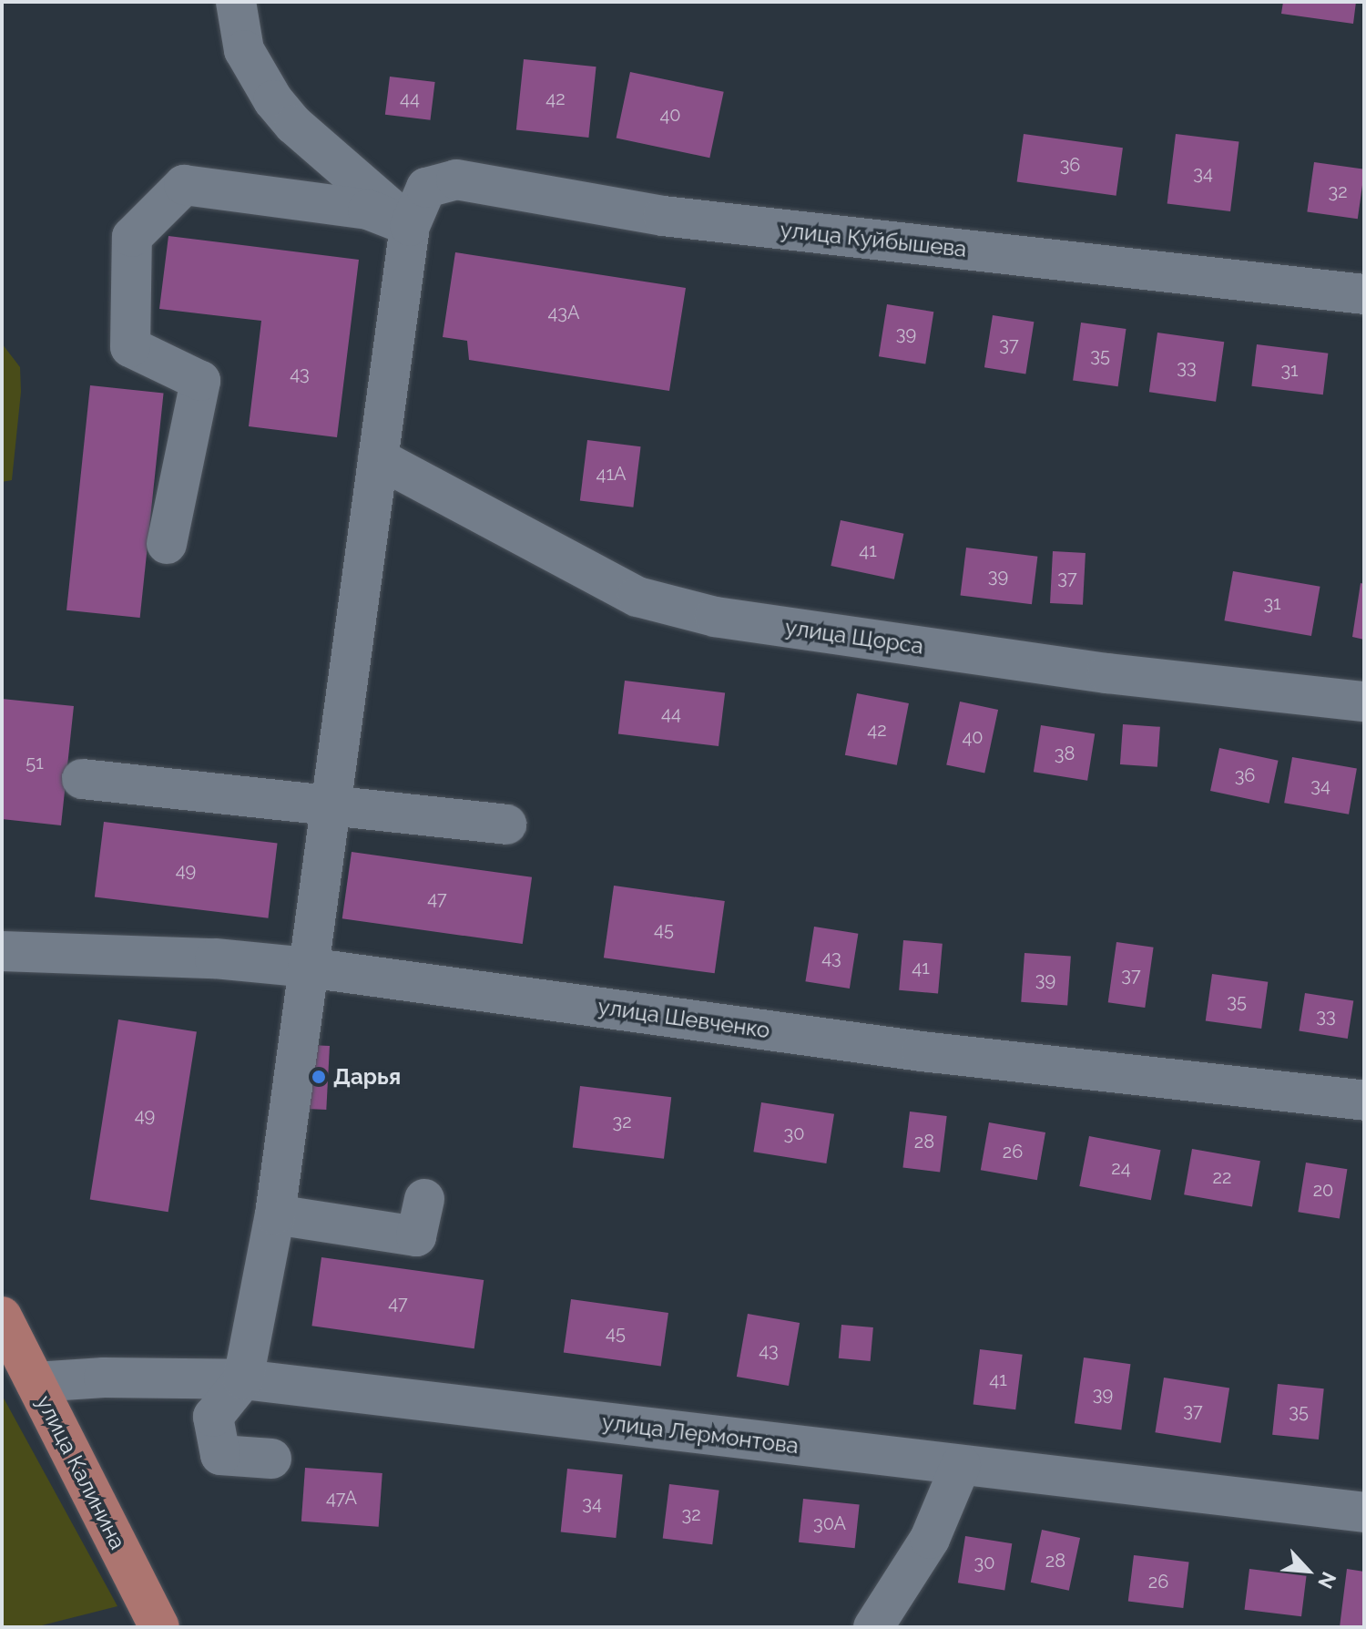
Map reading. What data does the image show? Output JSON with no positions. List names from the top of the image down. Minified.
{"streets":{"main road":["улица Калинина"],"street":["улица Куйбышева","улица Щорса","улица Шевченко","улица Лермонтова"]},"crossings":[["улица Лермонтова","улица Калинина"]],"places":["Дарья"],"house_numbers":["44","42","40","36","34","32","43А","39","37","35","33","31","43","41А","41","39","37","31","44","42","40","38","51","36","34","49","47","45","43","41","37","39","35","33","49","32","30","28","26","24","22","20","47","45","43","41","39","37","35","47А","34","32","30А","28","30","26"],"north":"bottom right"}
